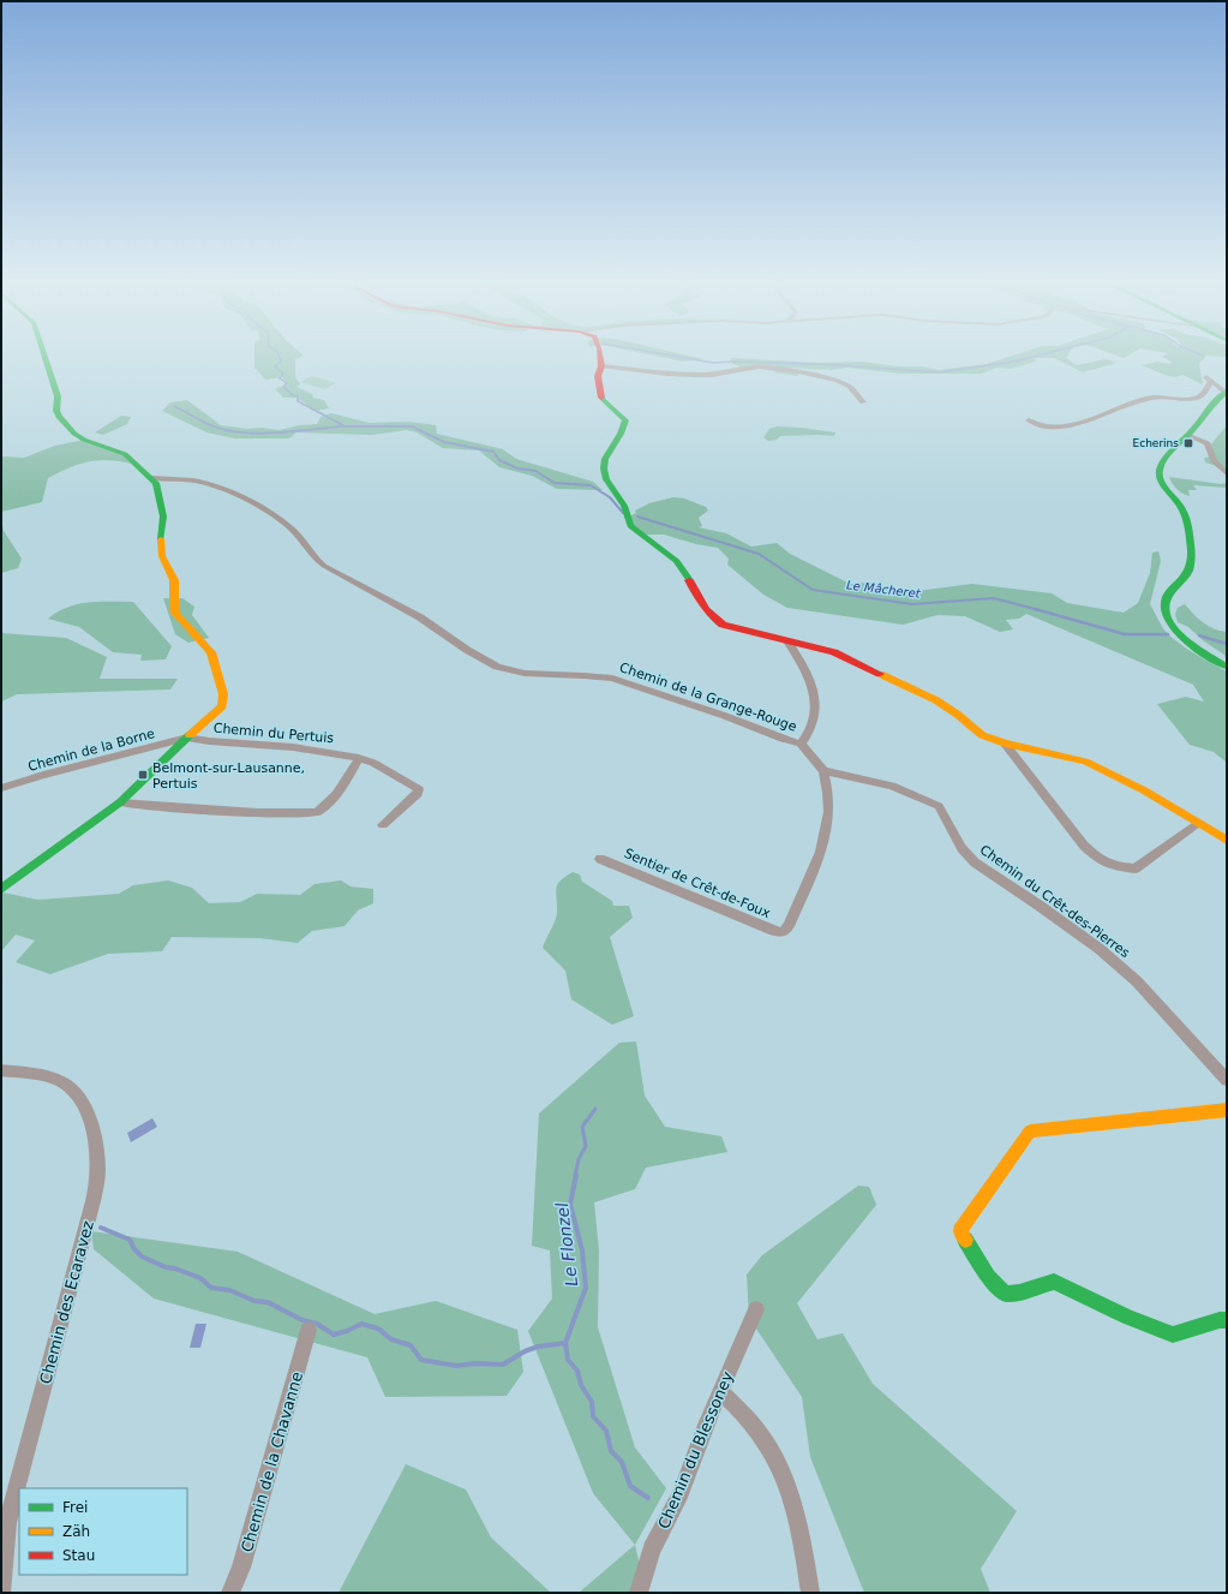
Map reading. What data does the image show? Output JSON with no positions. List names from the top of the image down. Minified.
{"streets":{"street":["Chemin de la Grange-Rouge","Chemin du Pertuis","Chemin de la Borne","Sentier de Crêt-de-Foux","Chemin du Crêt-des-Pierres","Chemin des Ecaravez","Chemin du Blessoney","Chemin de la Chavanne"]},"crossings":[["Chemin du Pertuis","Chemin de la Borne"],["Sentier de Crêt-de-Foux","Chemin du Crêt-des-Pierres"]],"water":["Le Mâcheret","Le Flonzel"],"places":{"transit":["Echerins","Belmont-sur-Lausanne, Pertuis"]},"legend":["Frei","Zäh","Stau"]}
